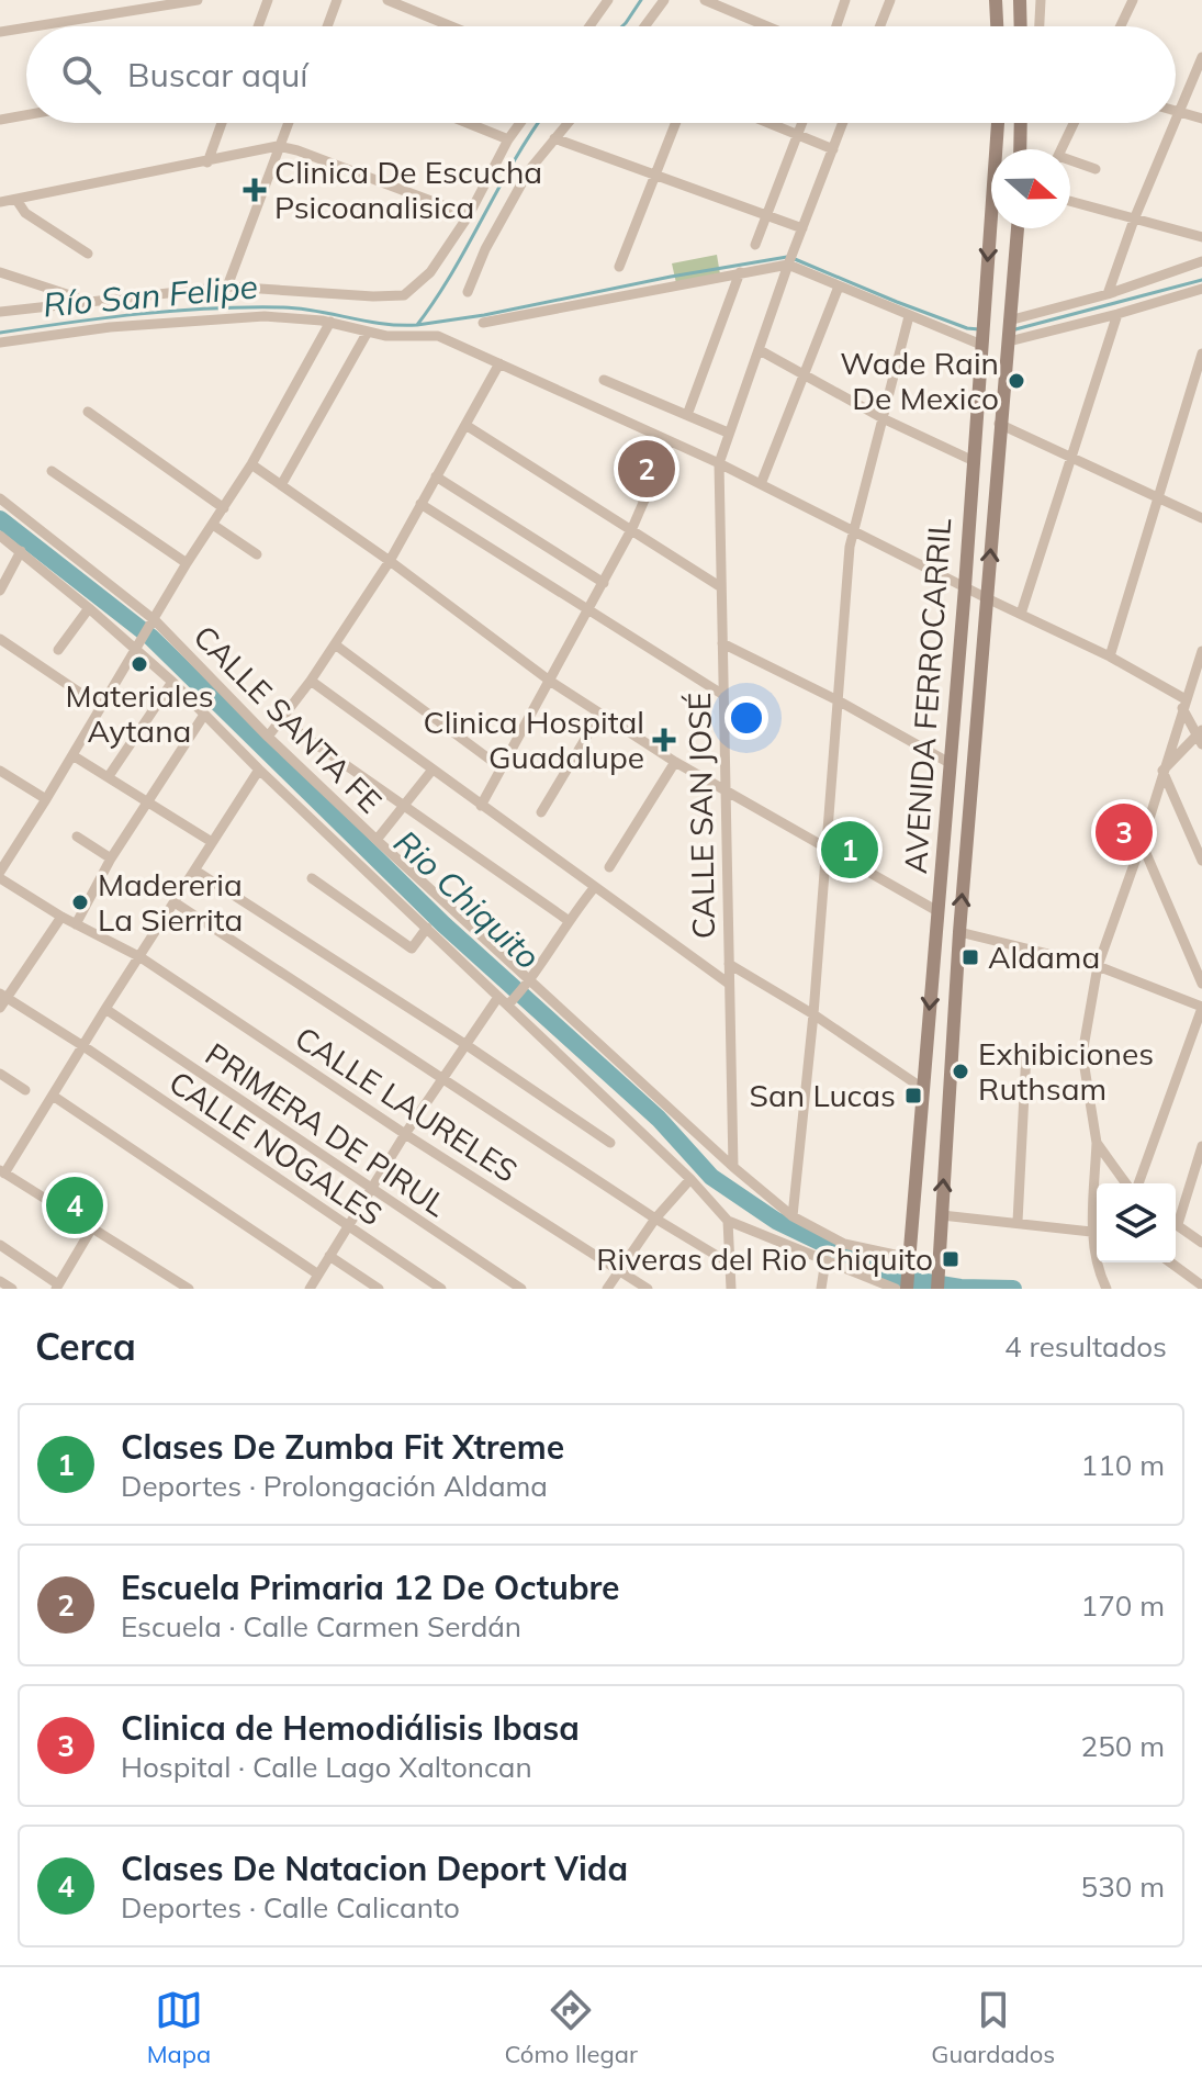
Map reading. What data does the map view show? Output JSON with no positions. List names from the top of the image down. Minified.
{"streets":{"main road":["AVENIDA FERROCARRIL"],"street":["CALLE SANTA FE","CALLE SAN JOSÉ","CALLE LAURELES","PRIMERA DE PIRUL","CALLE NOGALES"]},"crossings":[["AVENIDA FERROCARRIL","CALLE SANTA FE"],["CALLE SANTA FE","CALLE SAN JOSÉ"]],"water":["Río San Felipe","Rio Chiquito"],"places":{"health":["Clinica De Escucha Psicoanalisica","Clinica Hospital Guadalupe"],"other":["Wade Rain De Mexico","Materiales Aytana","Madereria La Sierrita","Exhibiciones Ruthsam"],"transit":["Aldama","San Lucas","Riveras del Rio Chiquito"]},"north":"right","page":{"search":"Buscar aquí","pins":["2","3","1","4"],"heading":["Cerca","4 resultados"],"list":[{"mark":"1","name":"Clases De Zumba Fit Xtreme","note":"Deportes · Prolongación Aldama","value":"110 m"},{"mark":"2","name":"Escuela Primaria 12 De Octubre","note":"Escuela · Calle Carmen Serdán","value":"170 m"},{"mark":"3","name":"Clinica de Hemodiálisis Ibasa","note":"Hospital · Calle Lago Xaltoncan","value":"250 m"},{"mark":"4","name":"Clases De Natacion Deport Vida","note":"Deportes · Calle Calicanto","value":"530 m"}],"nav":["Mapa","Cómo llegar","Guardados"]}}
